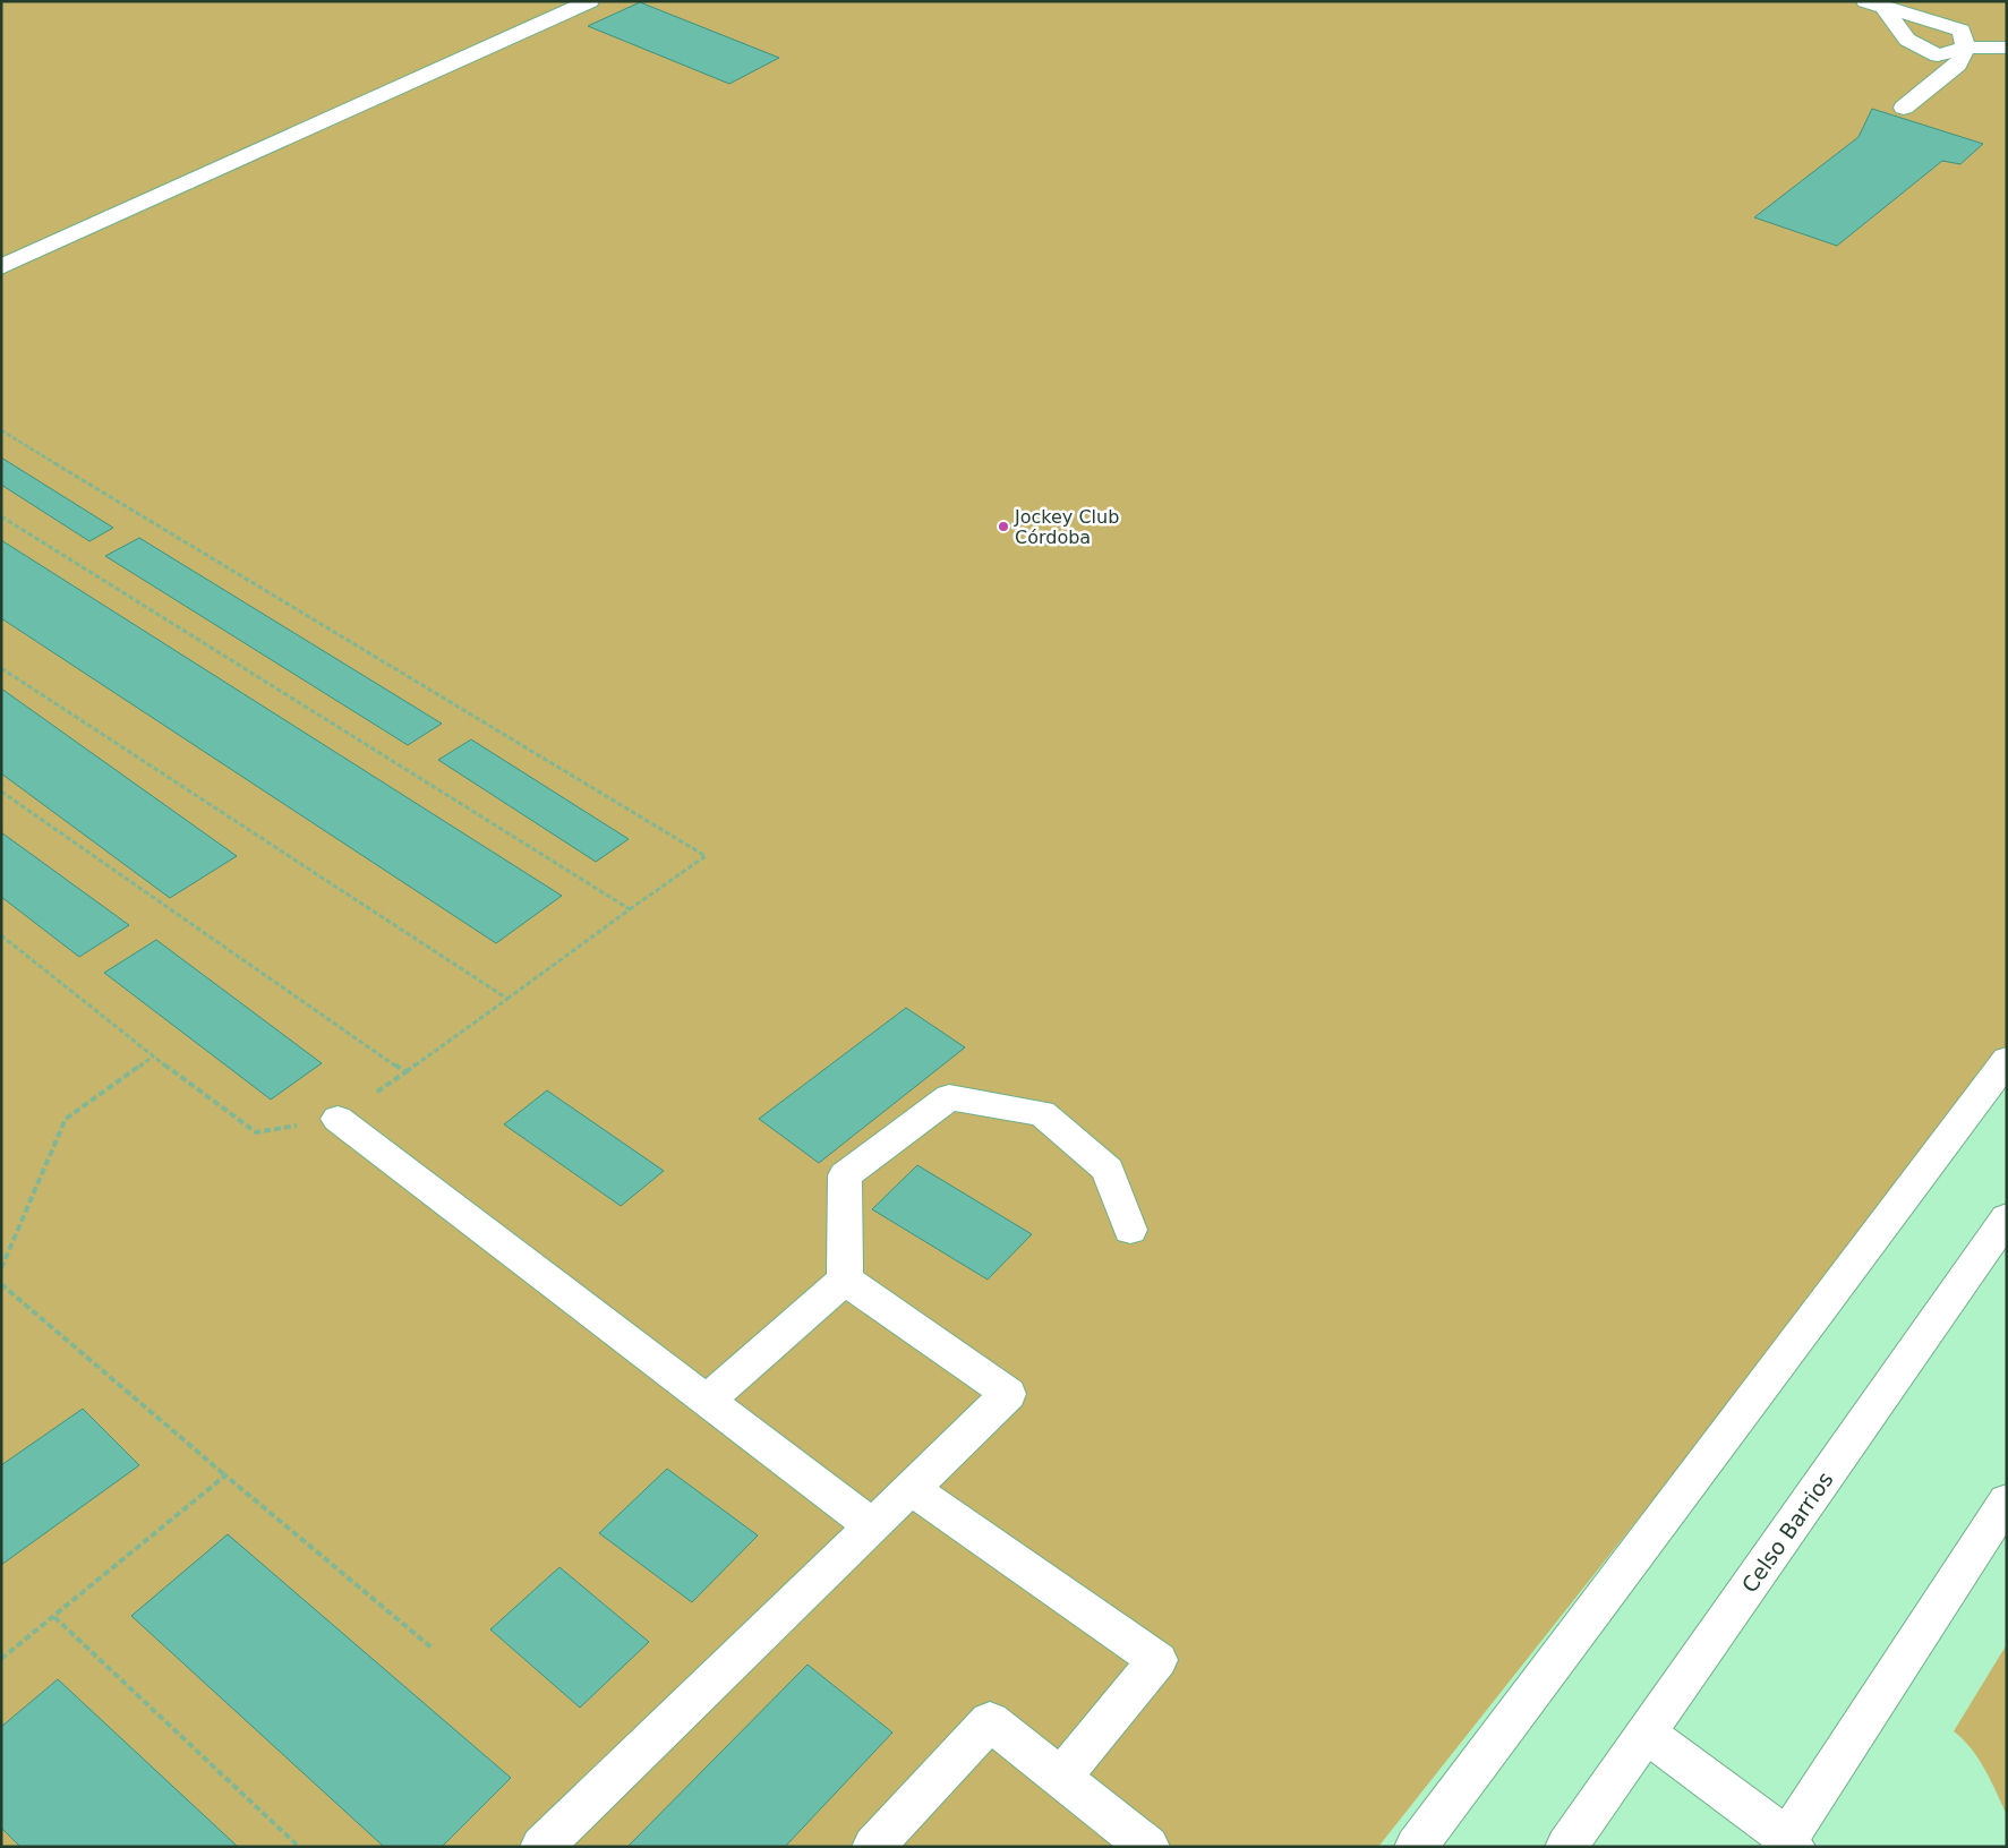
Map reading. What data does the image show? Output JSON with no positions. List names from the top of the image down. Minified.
{"streets":{"street":["Celso Barrios"]},"places":["Jockey Club Córdoba"]}
